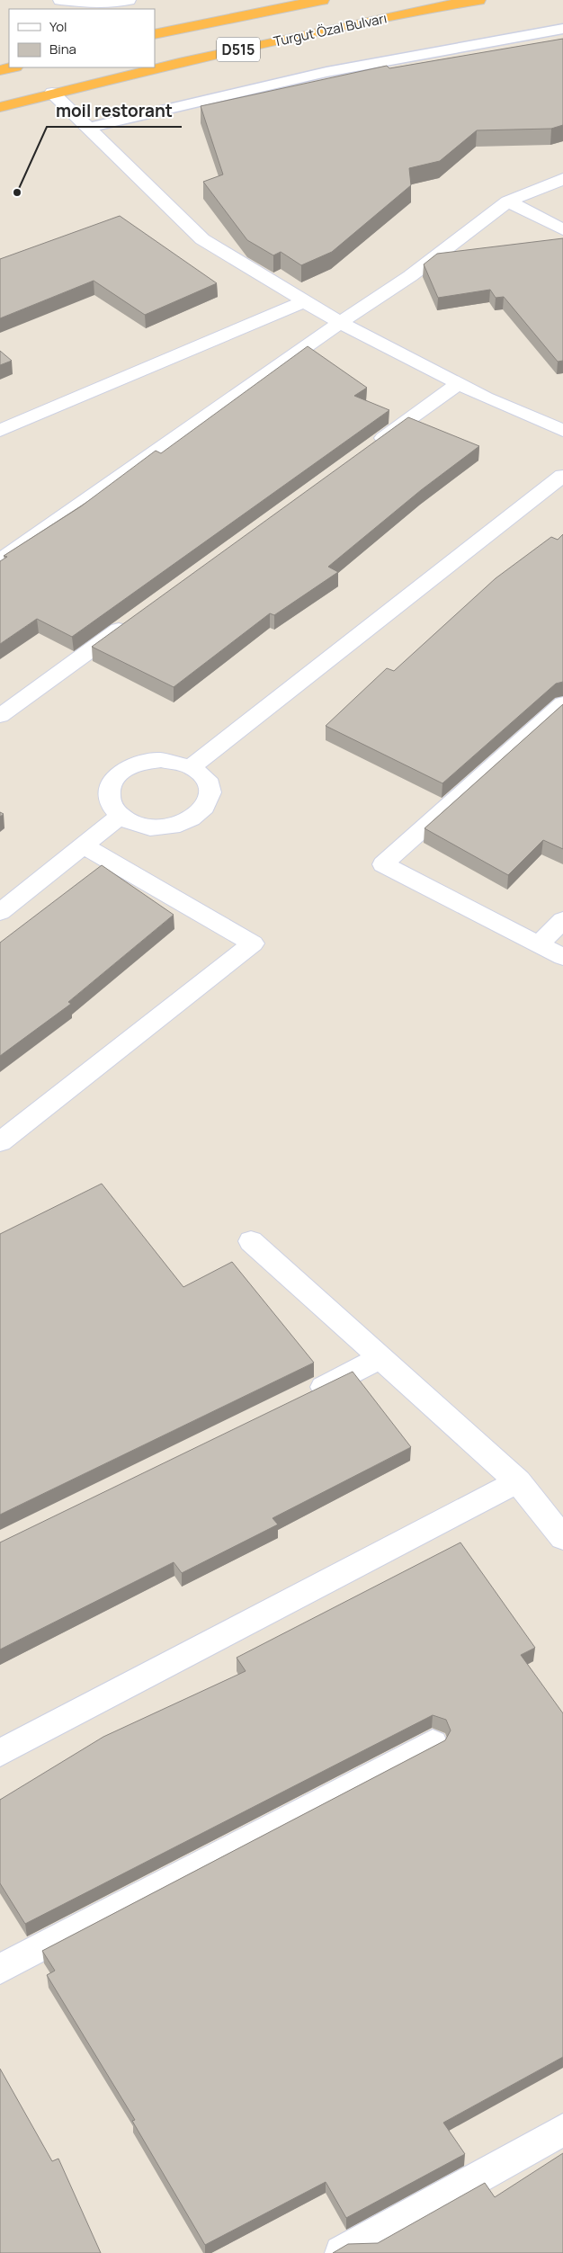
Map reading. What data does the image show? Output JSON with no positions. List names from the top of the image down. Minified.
{"streets":{"highway":["Turgut Özal Bulvarı","D515"]},"places":["moil restorant"],"legend":["Yol","Bina"]}
